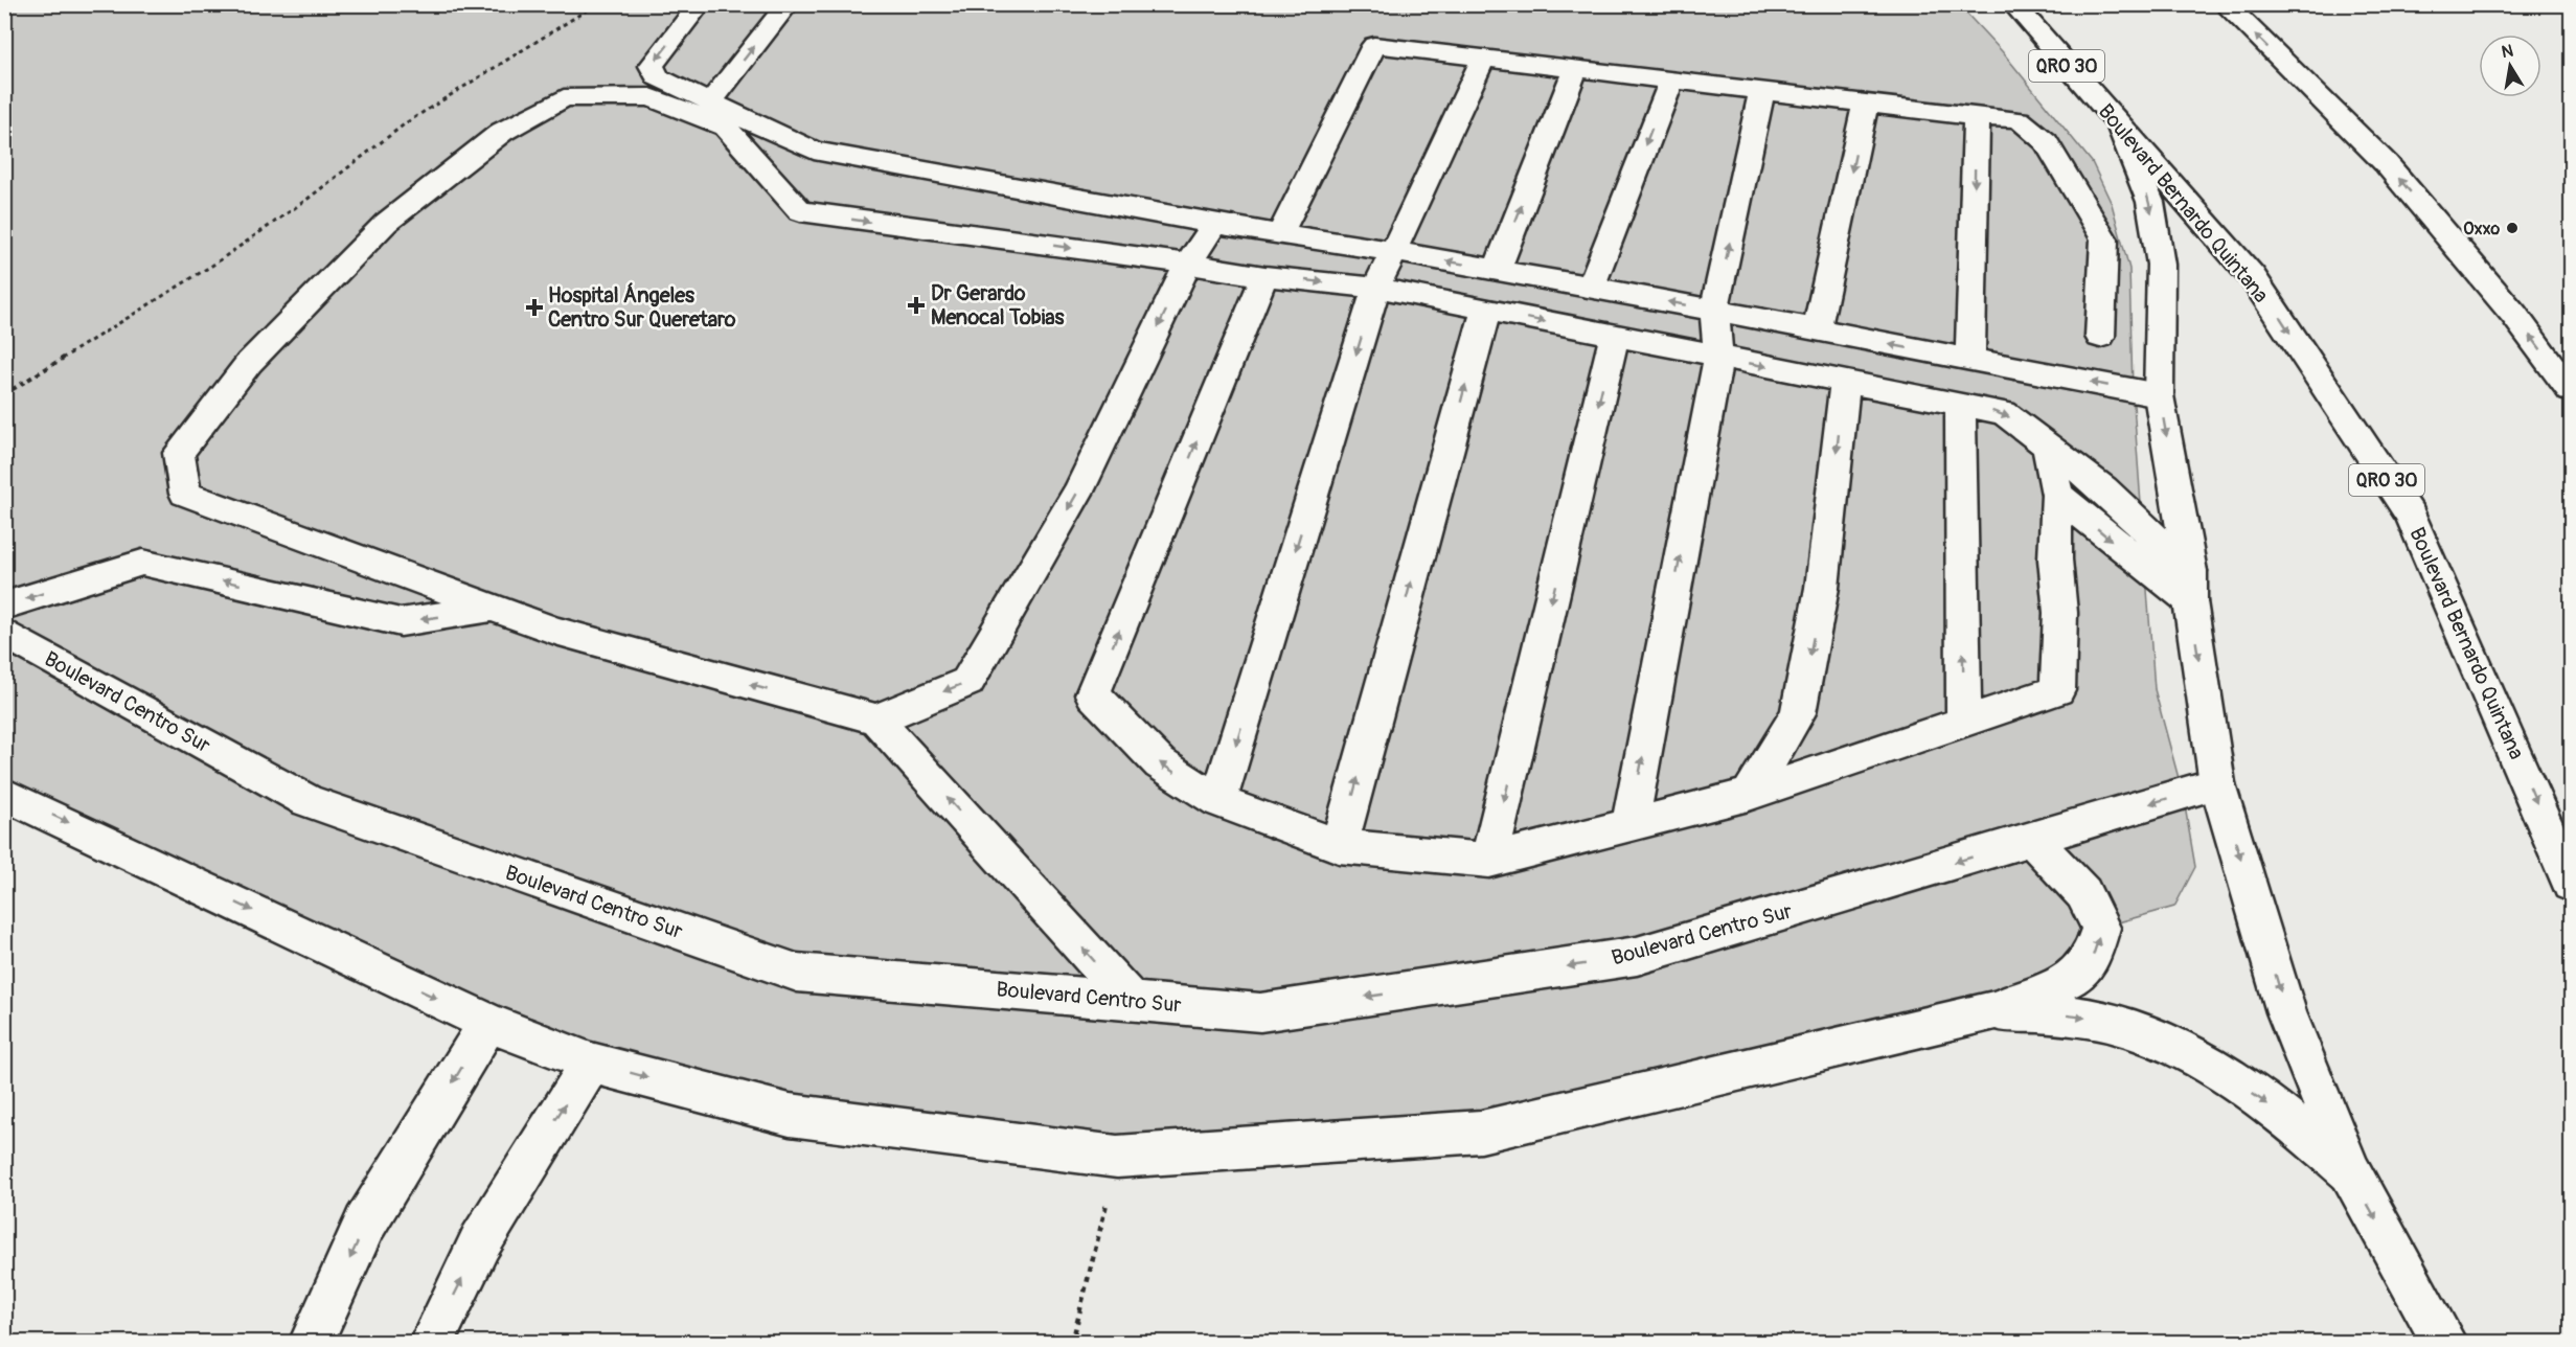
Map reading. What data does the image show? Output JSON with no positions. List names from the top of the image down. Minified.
{"streets":{"main road":["QRO 30","Boulevard Bernardo Quintana","Boulevard Centro Sur"]},"places":{"other":["Oxxo"],"health":["Dr Gerardo Menocal Tobias","Hospital Ángeles Centro Sur Queretaro"]},"north":"top"}
